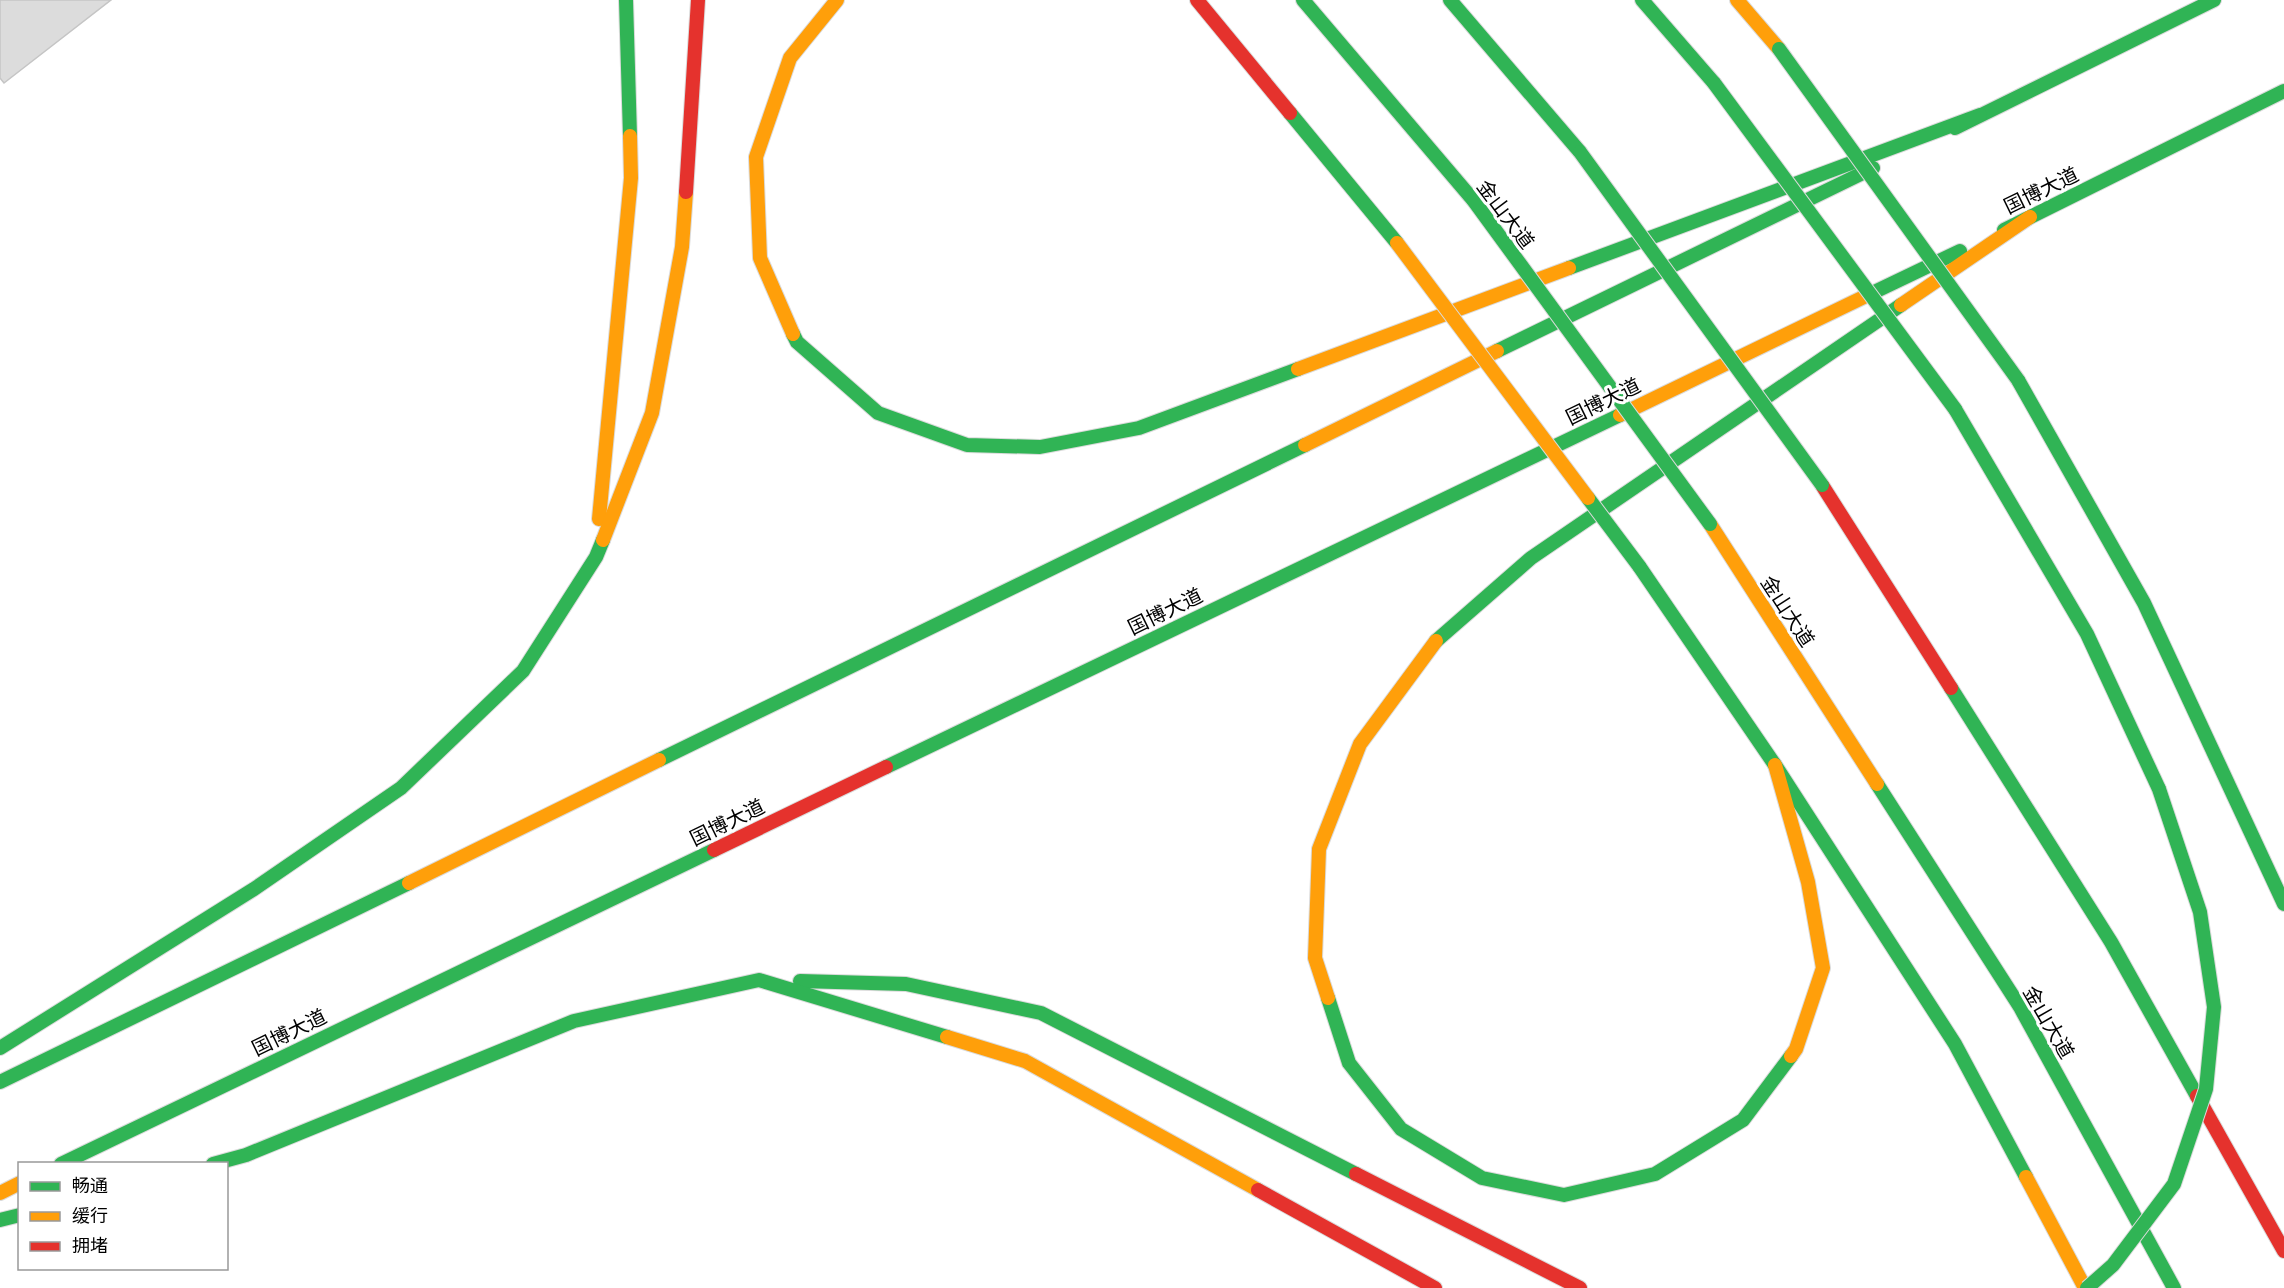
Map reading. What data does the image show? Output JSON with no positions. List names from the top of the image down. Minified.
{"streets":{"main road":["国博大道","金山大道"]},"legend":["畅通","缓行","拥堵"]}
